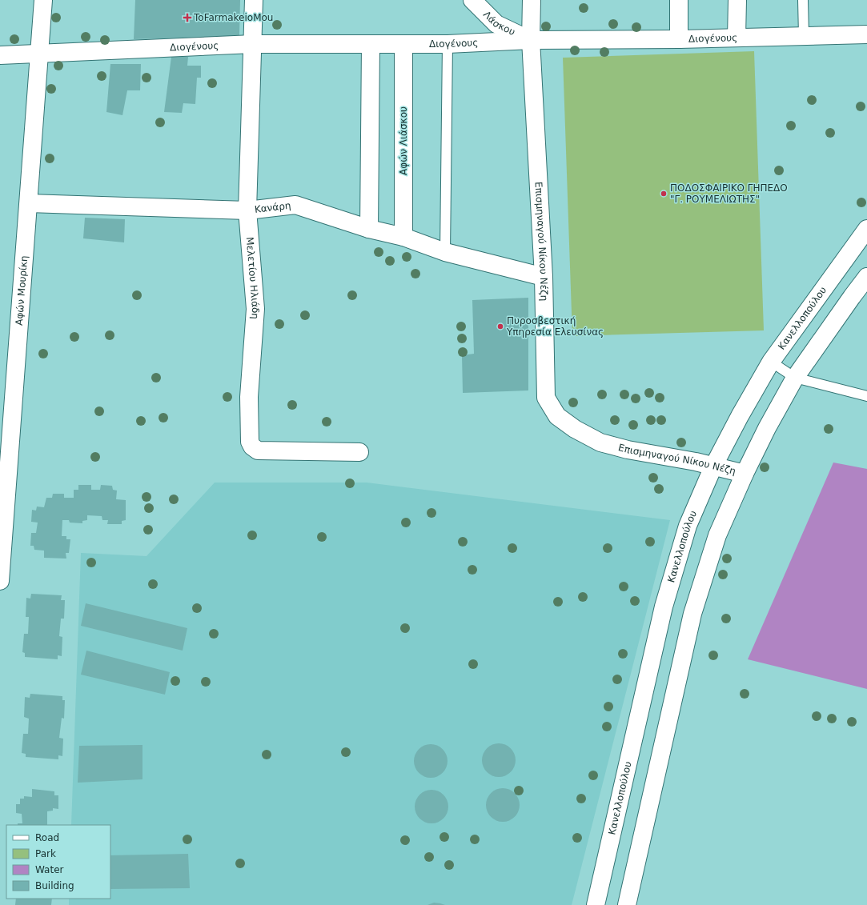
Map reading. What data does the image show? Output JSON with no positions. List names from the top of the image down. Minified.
{"streets":{"street":["Λάσκου","Διογένους","Αφών Λιάσκου","Κανάρη","Επισμηναγού Νίκου Νέζη","Μελετίου Ηλιάδη","Αφών Μουρίκη","Κανελλοπούλου"]},"crossings":[["Λάσκου","Διογένους"],["Λάσκου","Επισμηναγού Νίκου Νέζη"],["Διογένους","Αφών Λιάσκου"],["Διογένους","Επισμηναγού Νίκου Νέζη"],["Διογένους","Μελετίου Ηλιάδη"],["Διογένους","Αφών Μουρίκη"],["Αφών Λιάσκου","Κανάρη"],["Κανάρη","Επισμηναγού Νίκου Νέζη"],["Κανάρη","Μελετίου Ηλιάδη"],["Κανάρη","Αφών Μουρίκη"],["Επισμηναγού Νίκου Νέζη","Κανελλοπούλου"]],"places":{"health":["ToFarmakeioMou"],"other":["ΠΟΔΟΣΦΑΙΡΙΚΟ ΓΗΠΕΔΟ \"Γ. ΡΟΥΜΕΛΙΩΤΗΣ\"","Πυροσβεστική Υπηρεσία Ελευσίνας"]},"legend":["Road","Park","Water","Building"]}
